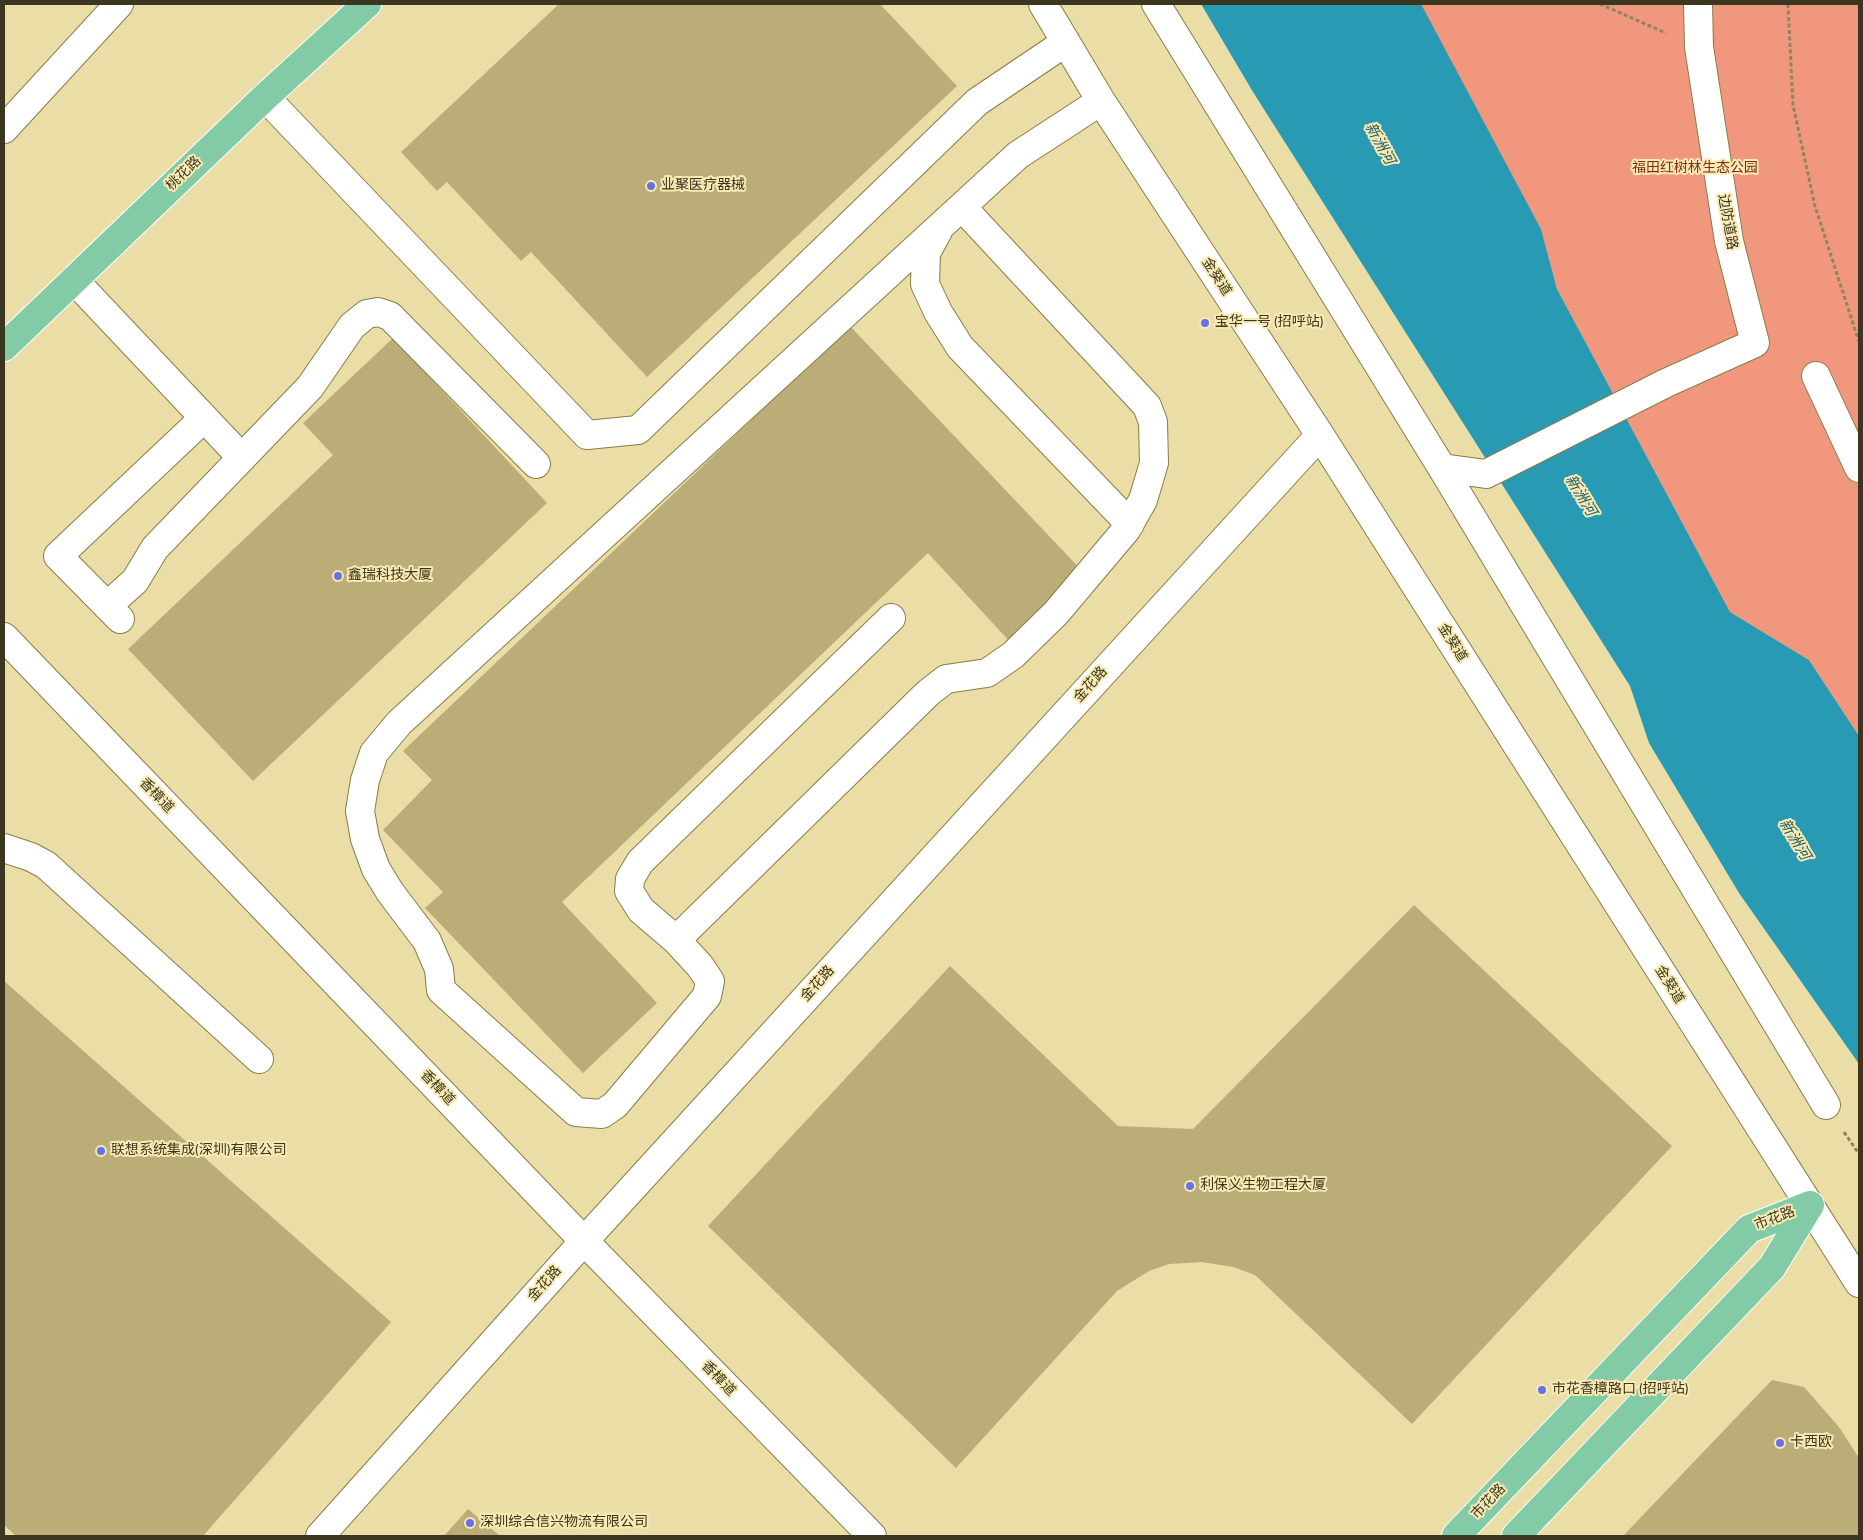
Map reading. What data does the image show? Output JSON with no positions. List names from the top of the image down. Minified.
{"streets":{"main road":["桃花路","市花路"],"street":["边防道路","金葵道","金花路","香樟道"]},"crossings":[["金葵道","金花路"],["金葵道","市花路"],["金花路","香樟道"]],"water":["新洲河"],"parks":["福田红树林生态公园"],"places":["业聚医疗器械","宝华一号 (招呼站)","鑫瑞科技大厦","联想系统集成(深圳)有限公司","利保义生物工程大厦","市花香樟路口 (招呼站)","卡西欧","深圳综合信兴物流有限公司"]}
